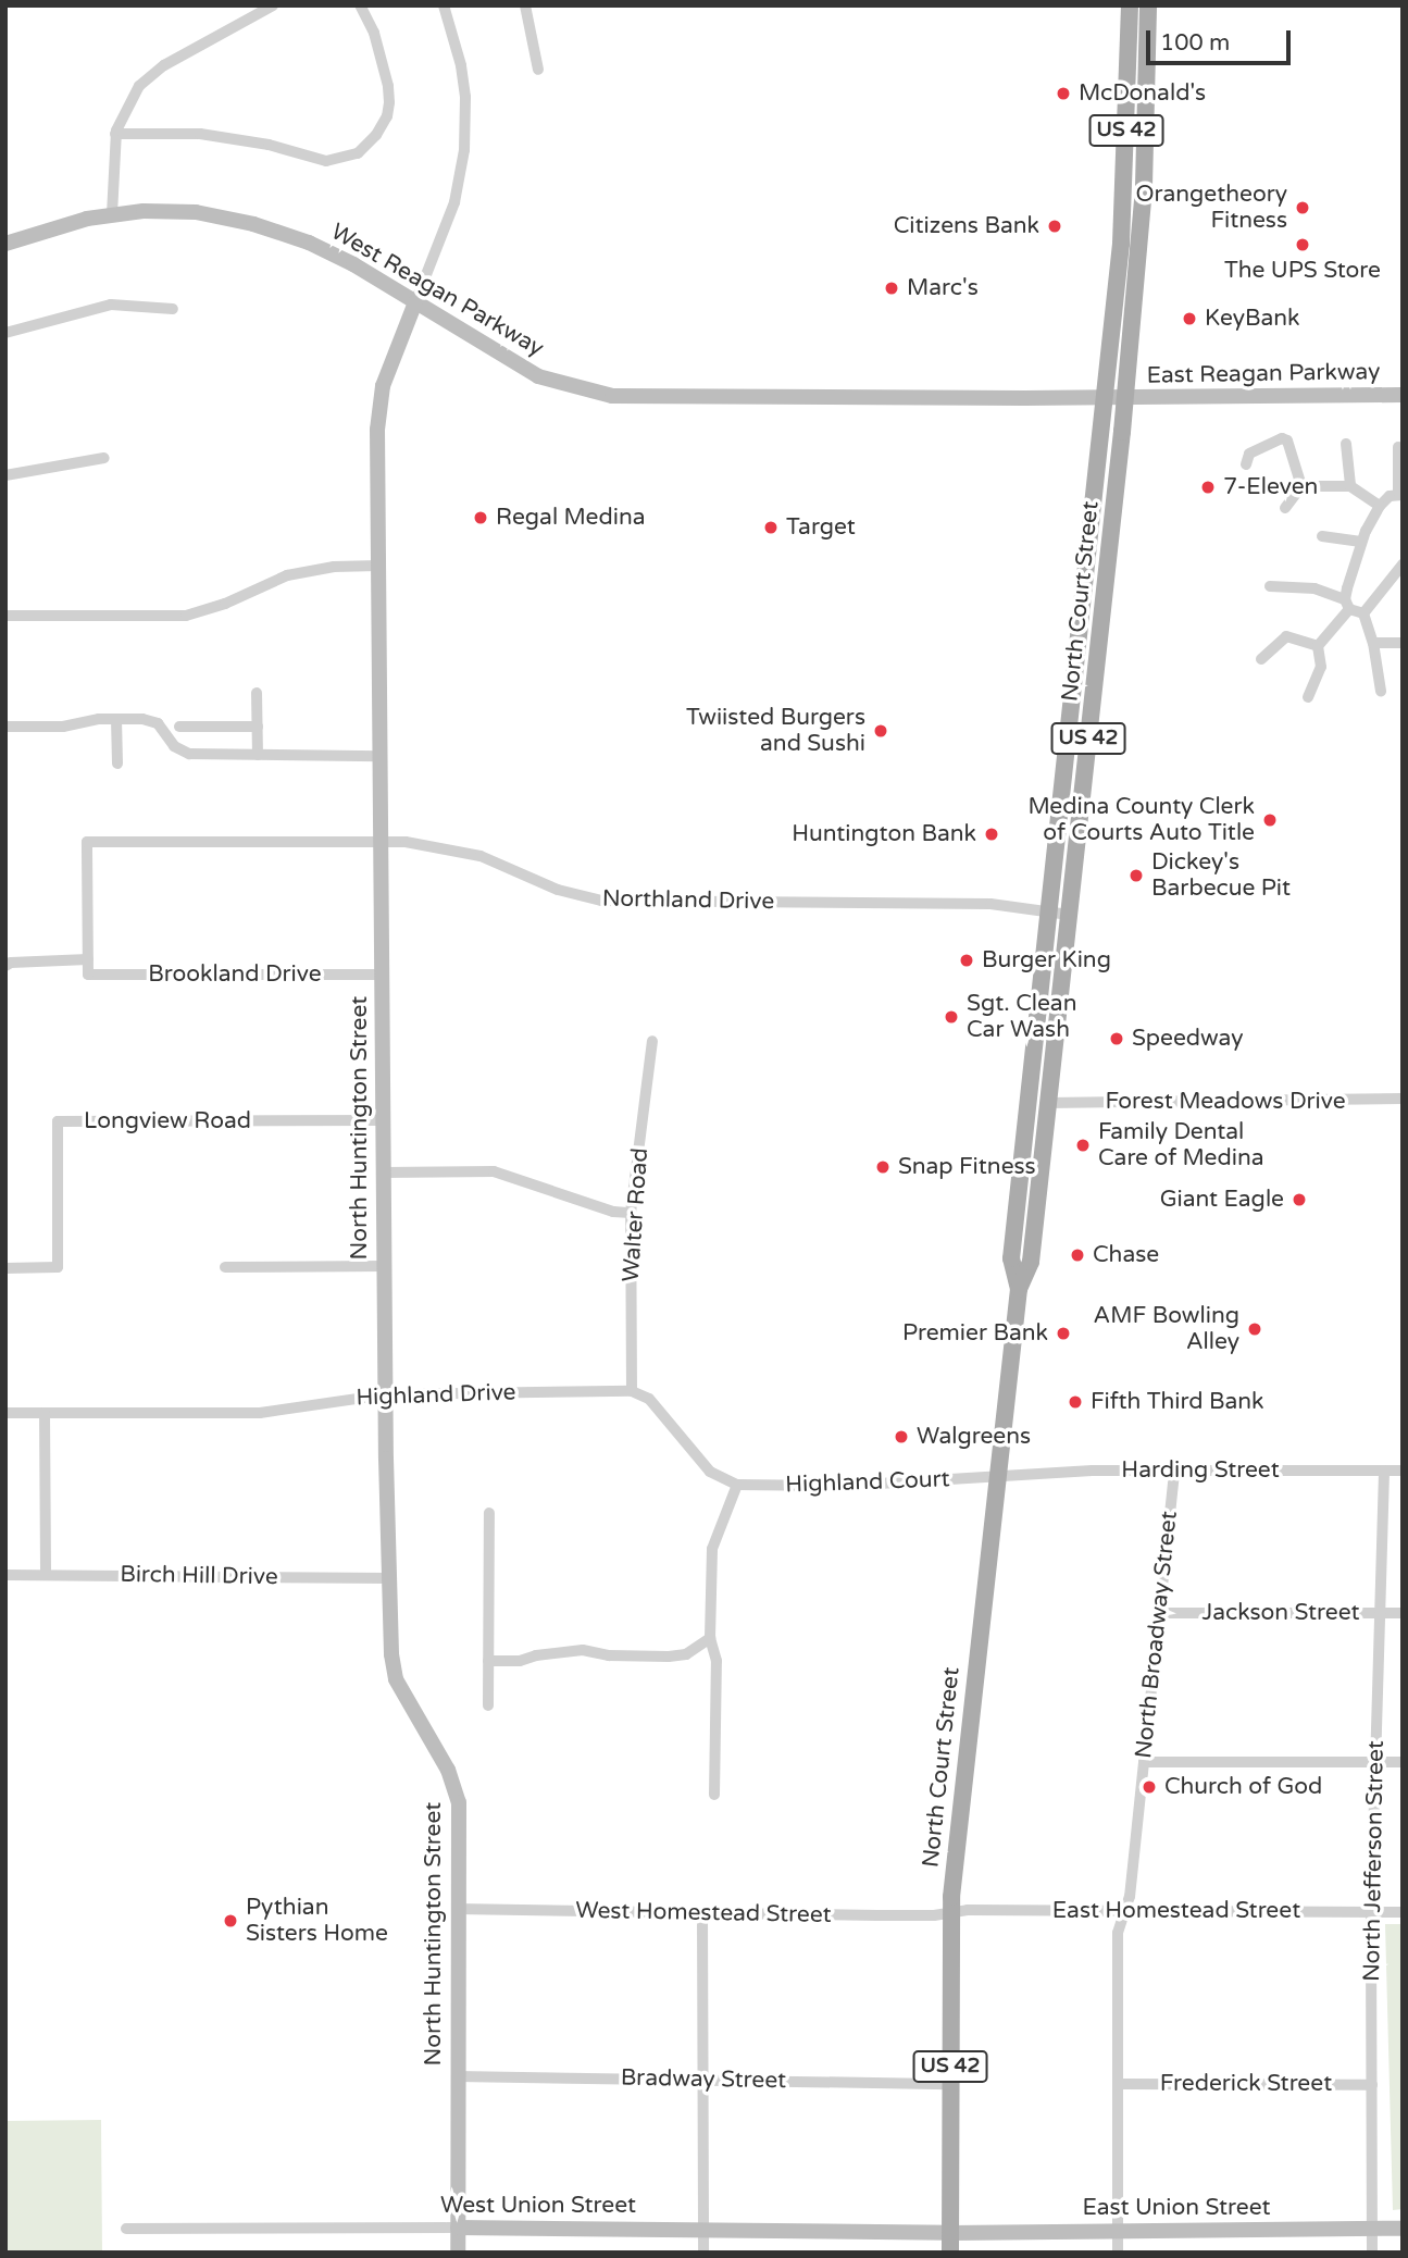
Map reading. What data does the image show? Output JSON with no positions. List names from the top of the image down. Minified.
{"streets":{"main road":["US 42","North Court Street"],"street":["West Reagan Parkway","East Reagan Parkway","Northland Drive","Brookland Drive","Forest Meadows Drive","Longview Road","North Huntington Street","Walter Road","Highland Drive","Harding Street","Highland Court","Birch Hill Drive","Jackson Street","North Broadway Street","North Jefferson Street","East Homestead Street","West Homestead Street","Bradway Street","Frederick Street","West Union Street","East Union Street"]},"crossings":[["West Reagan Parkway","East Reagan Parkway"],["West Reagan Parkway","North Court Street"],["West Reagan Parkway","North Huntington Street"],["East Reagan Parkway","North Court Street"],["North Court Street","Northland Drive"],["North Court Street","Forest Meadows Drive"],["North Court Street","Harding Street"],["North Court Street","Highland Court"],["North Court Street","East Homestead Street"],["North Court Street","West Homestead Street"],["North Court Street","Bradway Street"],["North Court Street","West Union Street"],["North Court Street","East Union Street"],["Northland Drive","Brookland Drive"],["Northland Drive","North Huntington Street"],["Brookland Drive","North Huntington Street"],["Longview Road","North Huntington Street"],["North Huntington Street","Highland Drive"],["North Huntington Street","Birch Hill Drive"],["North Huntington Street","West Homestead Street"],["North Huntington Street","Bradway Street"],["North Huntington Street","West Union Street"],["Walter Road","Highland Drive"],["Harding Street","Highland Court"],["Harding Street","North Broadway Street"],["Harding Street","North Jefferson Street"],["Jackson Street","North Broadway Street"],["Jackson Street","North Jefferson Street"],["North Broadway Street","East Homestead Street"],["North Broadway Street","Frederick Street"],["North Broadway Street","East Union Street"],["North Jefferson Street","East Homestead Street"],["North Jefferson Street","Frederick Street"],["North Jefferson Street","East Union Street"],["East Homestead Street","West Homestead Street"],["West Union Street","East Union Street"]],"places":["McDonald's","Orangetheory Fitness","Citizens Bank","The UPS Store","Marc's","KeyBank","7-Eleven","Regal Medina","Target","Twiisted Burgers and Sushi","Medina County Clerk of Courts Auto Title","Huntington Bank","Dickey's Barbecue Pit","Burger King","Sgt. Clean Car Wash","Speedway","Family Dental Care of Medina","Snap Fitness","Giant Eagle","Chase","AMF Bowling Alley","Premier Bank","Fifth Third Bank","Walgreens","Church of God","Pythian Sisters Home"],"scale_bar":"100 m"}
